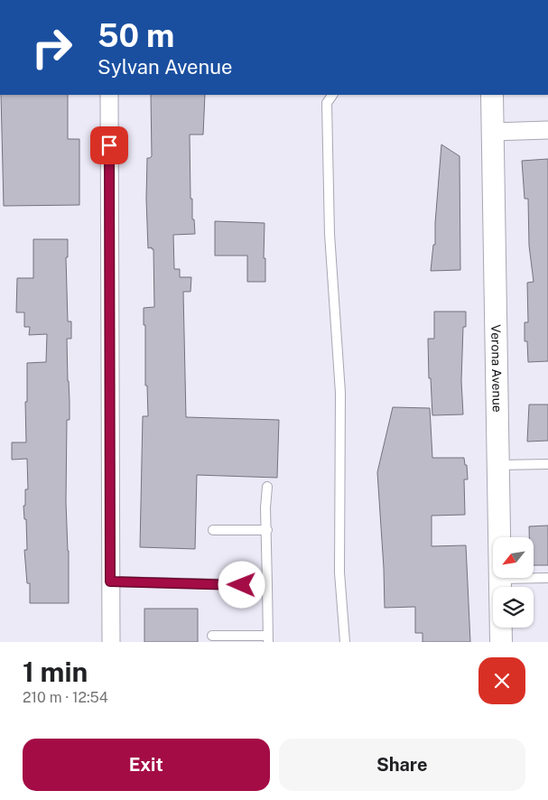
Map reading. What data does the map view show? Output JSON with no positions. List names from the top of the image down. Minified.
{"streets":{"street":["Verona Avenue"]},"north":"bottom left","page":{"turn":["50 m","Sylvan Avenue"],"heading":["1 min","210 m · 12:54"],"buttons":["Exit","Share"]}}
